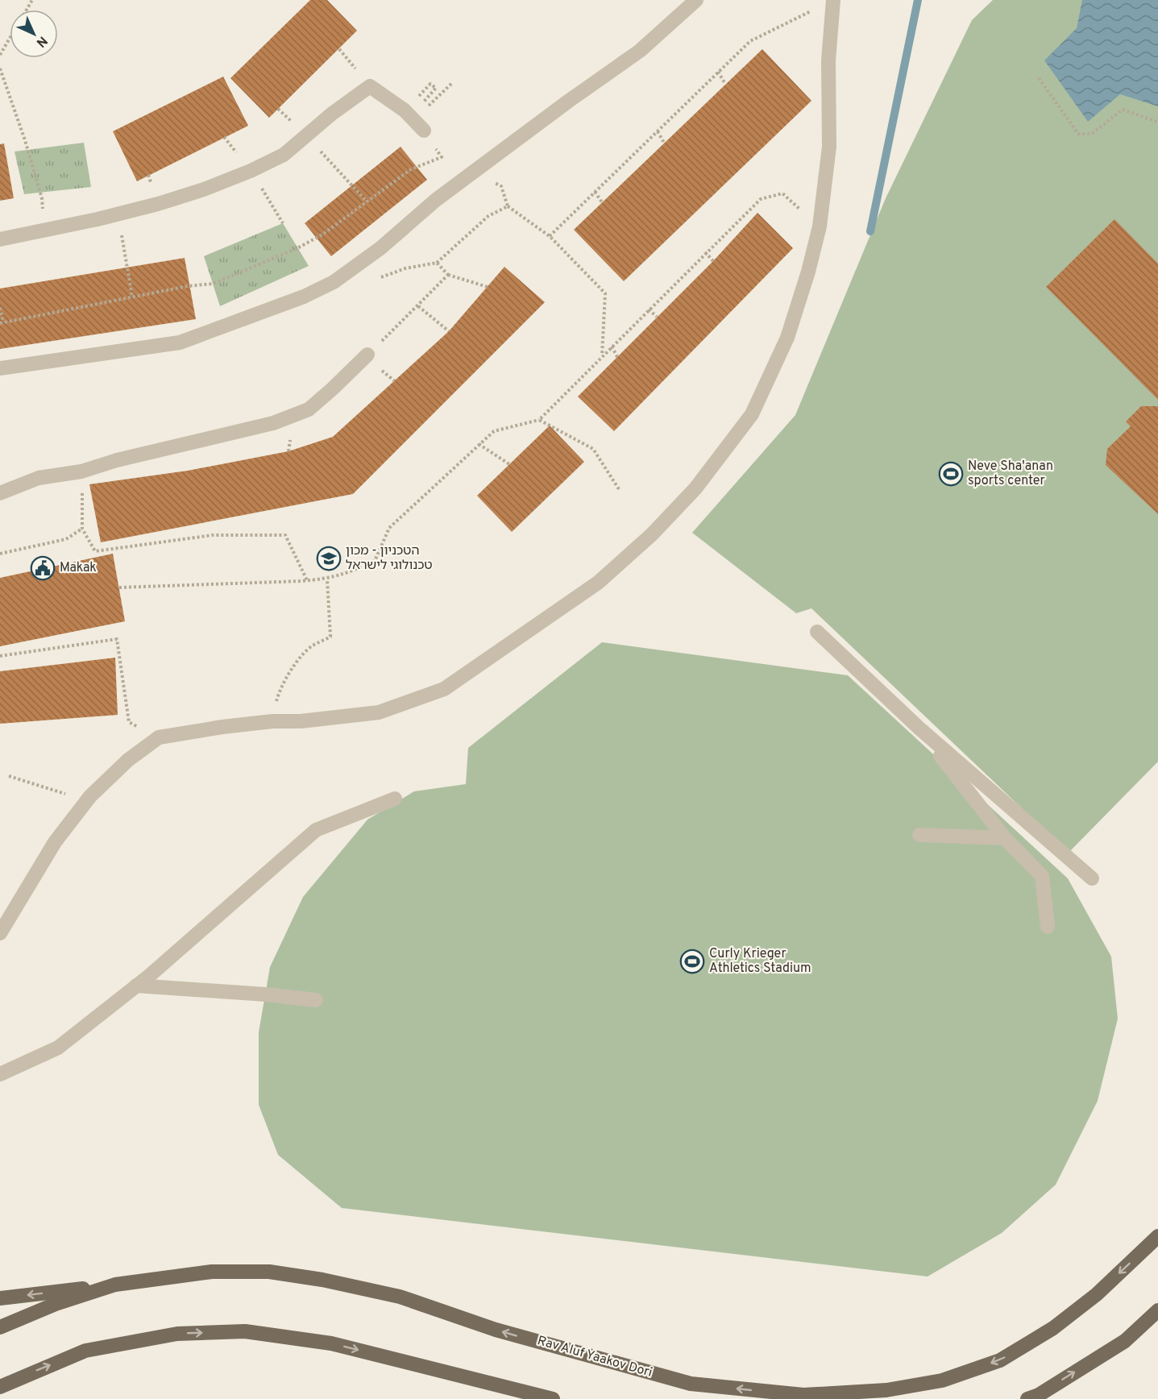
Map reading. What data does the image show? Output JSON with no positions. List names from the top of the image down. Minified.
{"streets":{"main road":["Rav Aluf Yaakov Dori"]},"places":{"sports":["Neve Sha'anan sports center","Curly Krieger Athletics Stadium"],"school or university":["הטכניון - מכון טכנולוגי לישראל"],"public building":["Makak"]},"north":"bottom right"}
